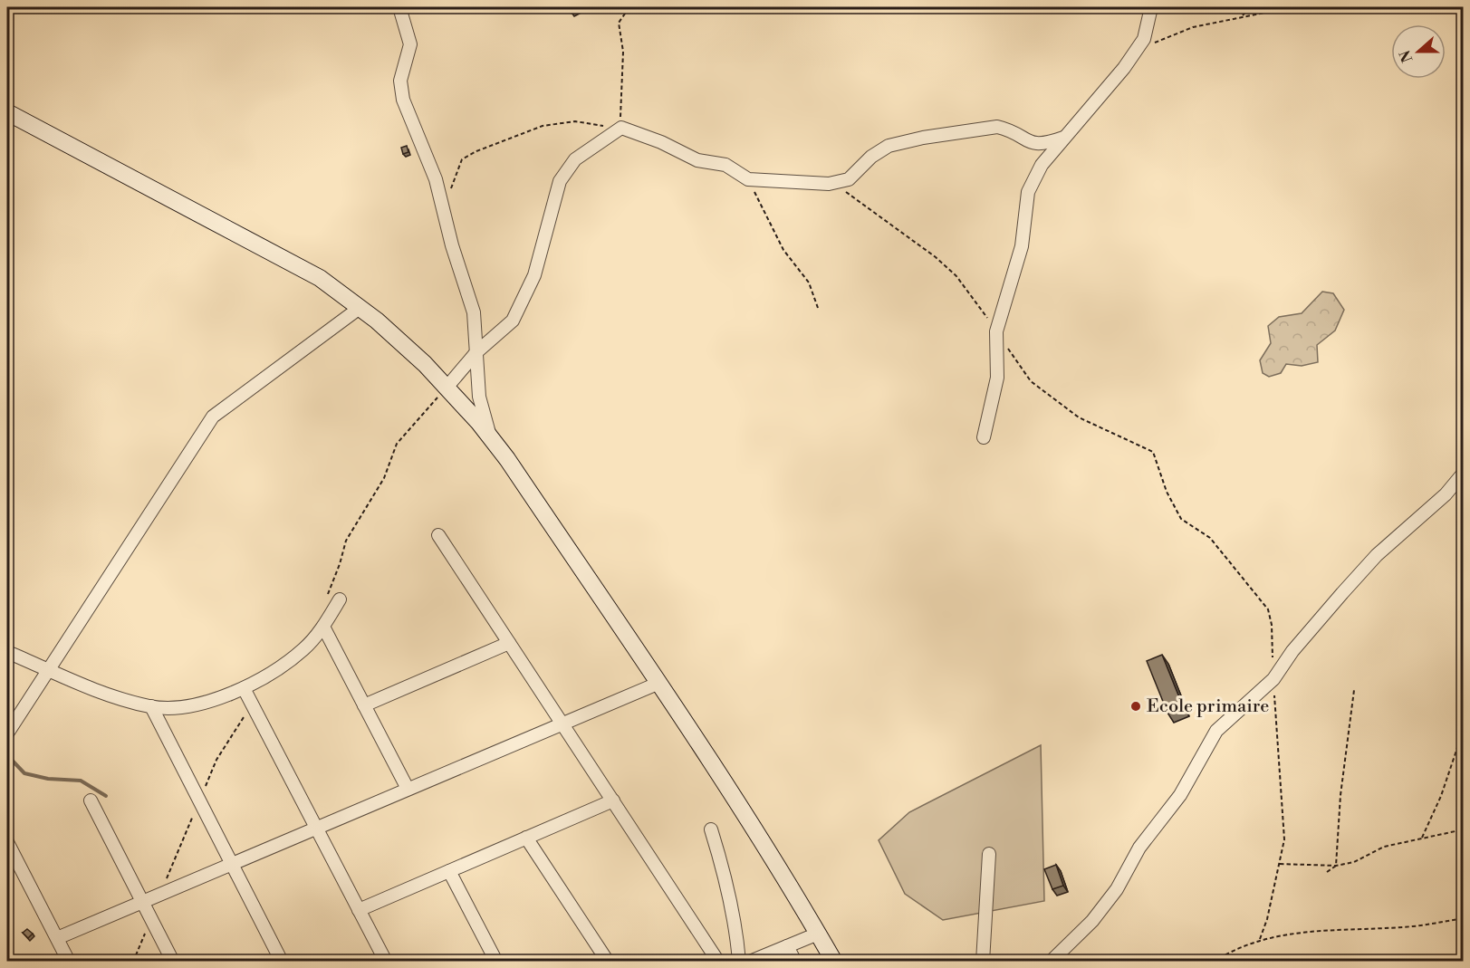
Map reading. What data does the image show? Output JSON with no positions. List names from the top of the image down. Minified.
{"places":["Ecole primaire"],"north":"left"}
